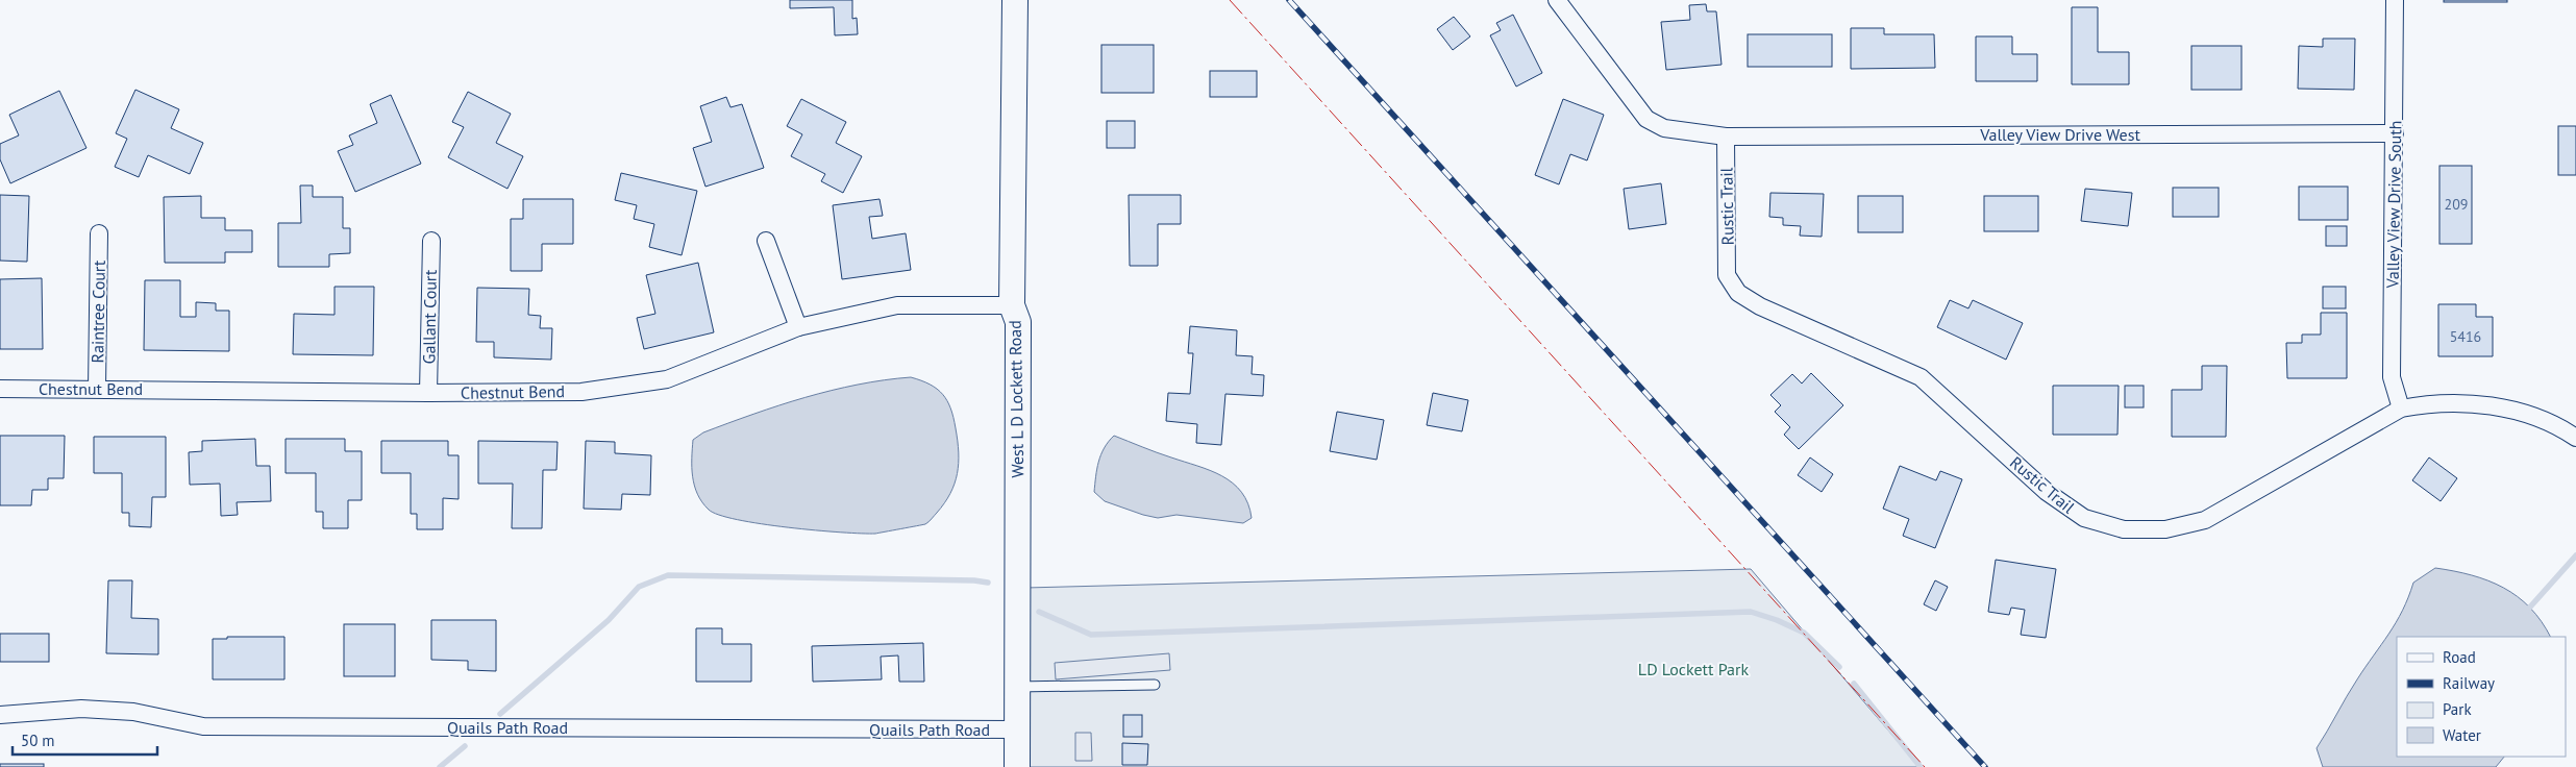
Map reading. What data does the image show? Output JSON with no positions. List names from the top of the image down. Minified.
{"streets":{"main road":["West L D Lockett Road"],"street":["Valley View Drive West","Valley View Drive South","Rustic Trail","Raintree Court","Gallant Court","Chestnut Bend","Quails Path Road"]},"crossings":[["Valley View Drive West","Valley View Drive South"],["Valley View Drive West","Rustic Trail"],["Valley View Drive South","Rustic Trail"],["Raintree Court","Chestnut Bend"],["Gallant Court","Chestnut Bend"],["Chestnut Bend","West L D Lockett Road"],["West L D Lockett Road","Quails Path Road"]],"parks":["LD Lockett Park"],"house_numbers":["209","5416"],"legend":["Road","Railway","Park","Water"],"scale_bar":"50 m"}
